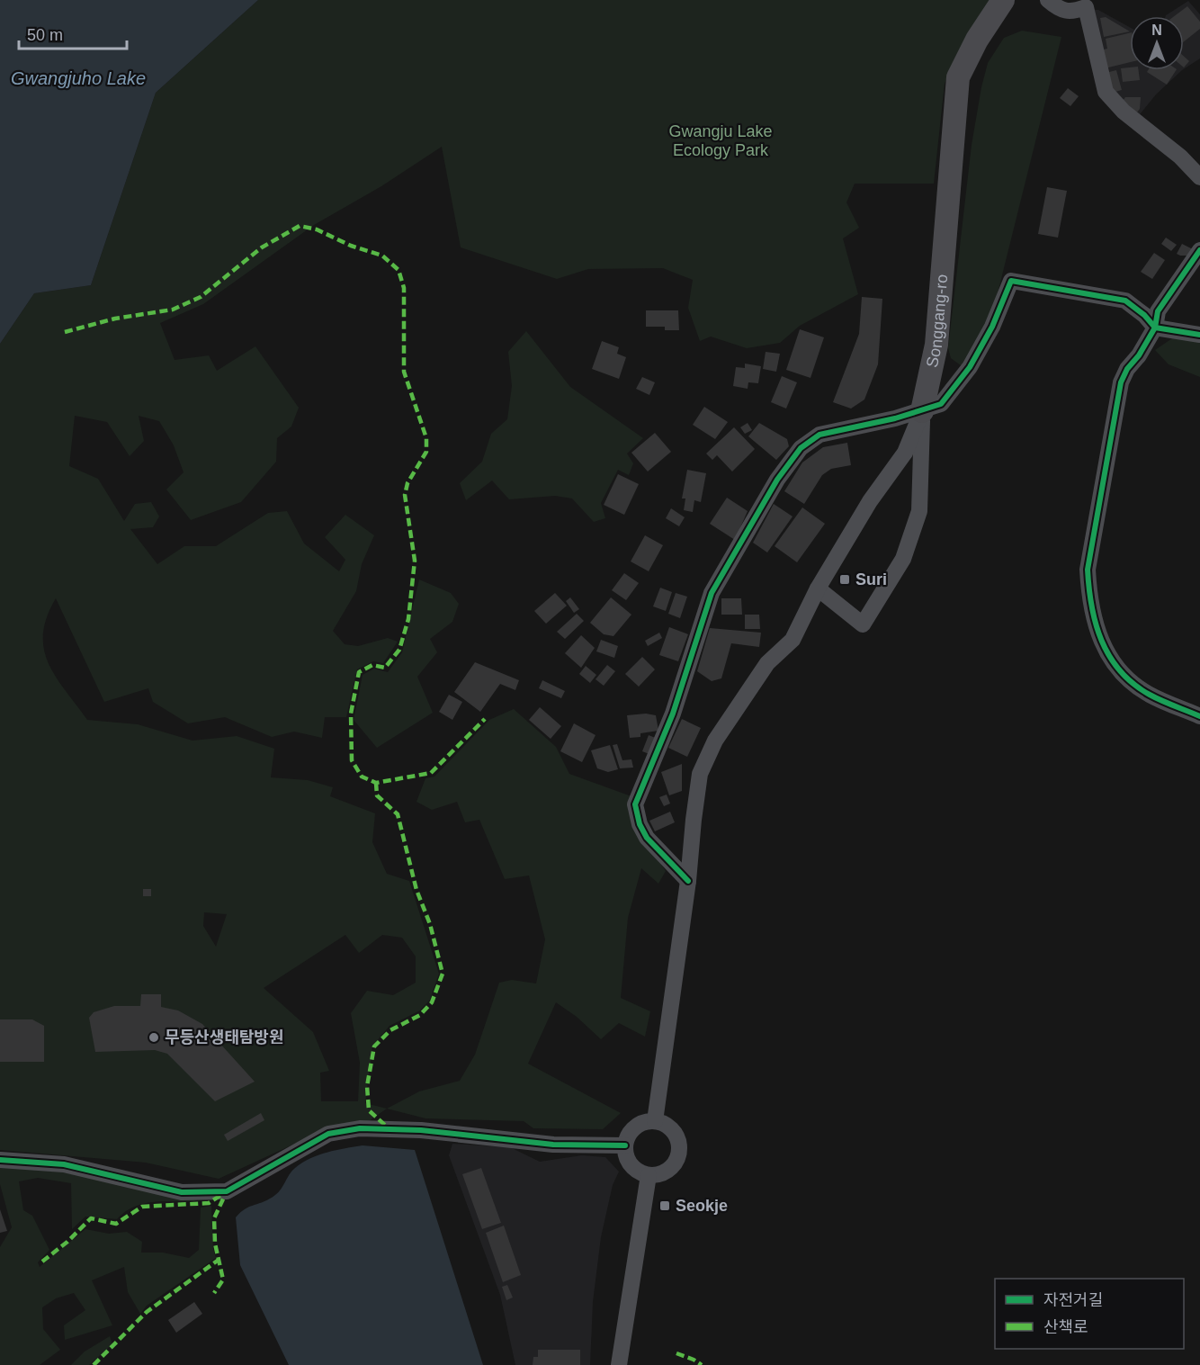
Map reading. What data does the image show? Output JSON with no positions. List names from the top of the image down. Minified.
{"streets":{"main road":["Songgang-ro"]},"water":["Gwangjuho Lake"],"parks":["Gwangju Lake Ecology Park"],"places":{"transit":["Suri","Seokje"],"other":["무등산생태탐방원"]},"legend":["자전거길","산책로"],"scale_bar":"50 m","north":"top"}
